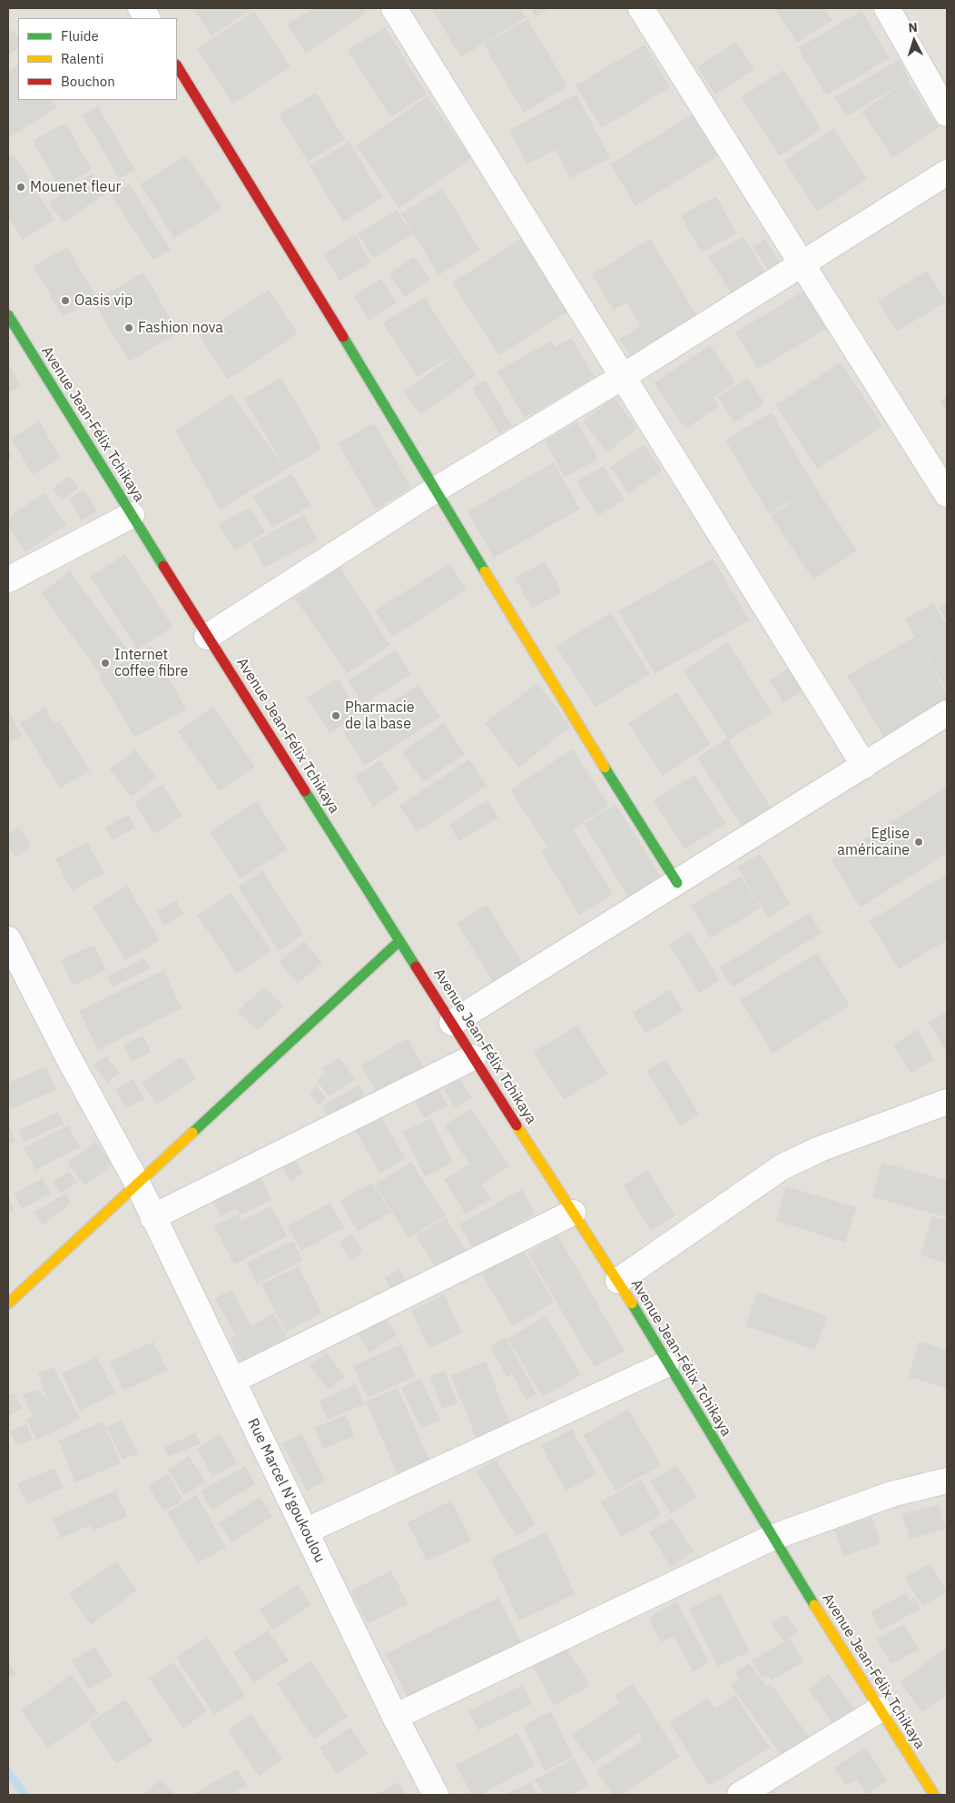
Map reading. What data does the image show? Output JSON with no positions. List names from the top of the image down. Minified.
{"streets":{"street":["Avenue Jean-Félix Tchikaya","Rue Marcel N'goukoulou"]},"places":["Mouenet fleur","Oasis vip","Fashion nova","Internet coffee fibre","Pharmacie de la base","Eglise américaine"],"legend":["Fluide","Ralenti","Bouchon"],"north":"top"}
